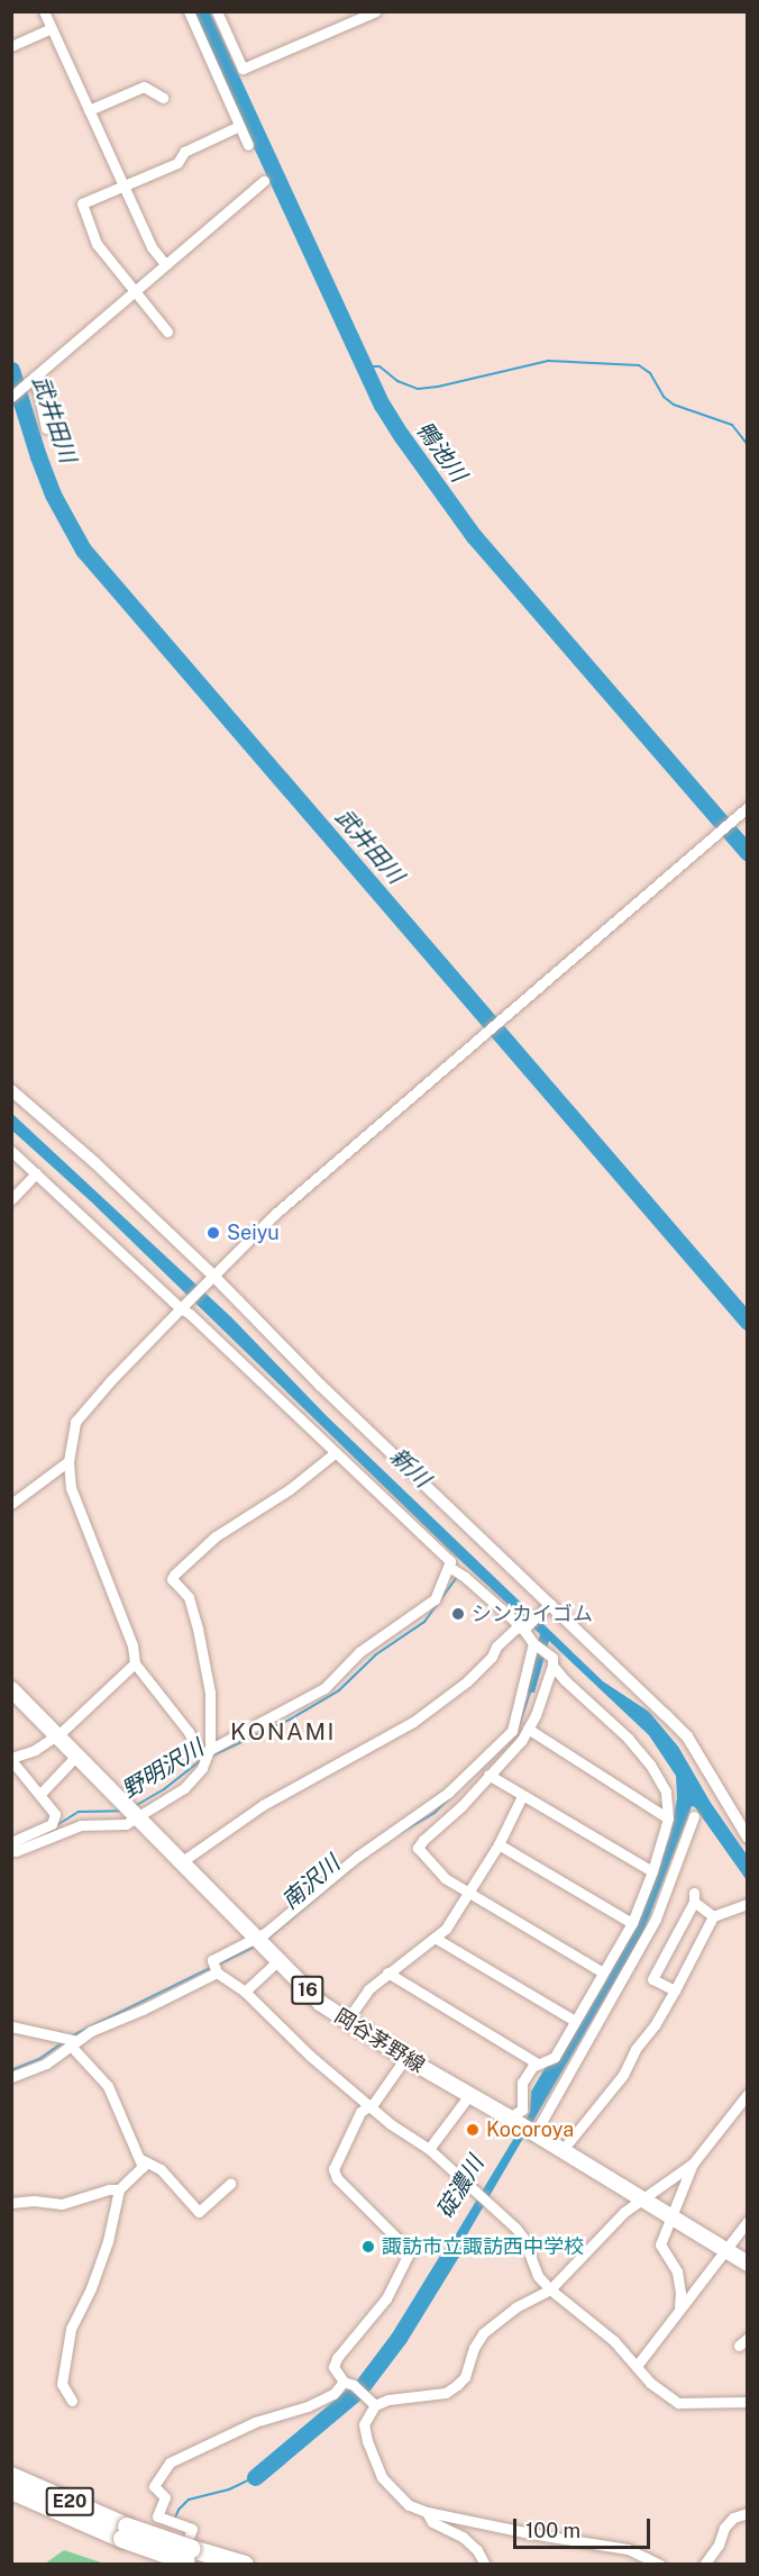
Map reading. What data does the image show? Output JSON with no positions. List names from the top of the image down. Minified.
{"streets":{"highway":["E20"],"main road":["16","岡谷茅野線"]},"districts":["KONAMI"],"water":["武井田川","鴨池川","新川","野明沢川","南沢川","碇濃川"],"places":["Seiyu","シンカイゴム","Kocoroya","諏訪市立諏訪西中学校"],"scale_bar":"100 m"}
